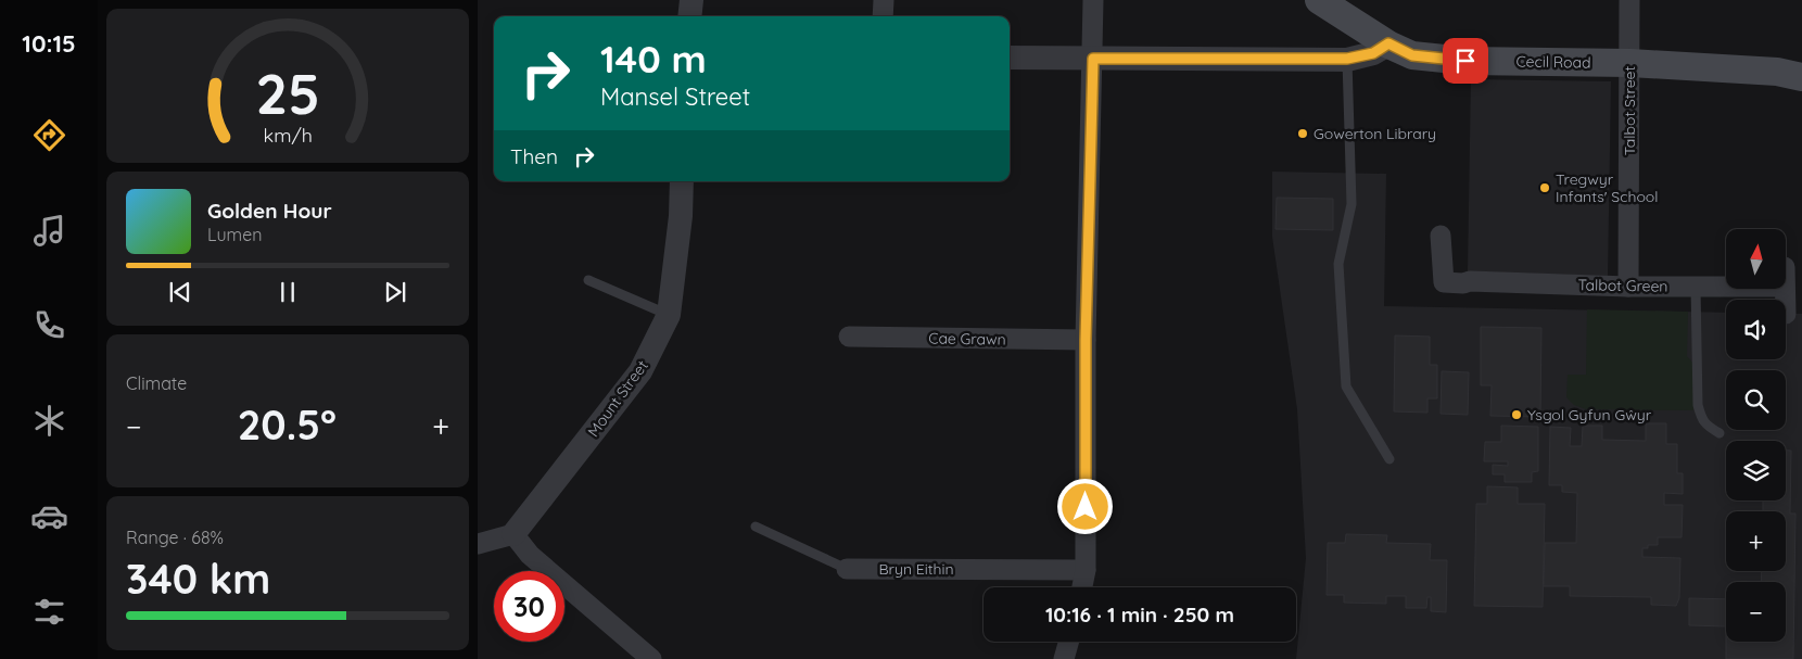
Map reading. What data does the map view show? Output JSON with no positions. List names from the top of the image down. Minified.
{"streets":{"main road":["Cecil Road"],"street":["Talbot Street","Talbot Green","Cae Grawn","Mount Street","Bryn Eithin"]},"crossings":[["Cecil Road","Talbot Street"],["Talbot Street","Talbot Green"]],"places":["Gowerton Library","Tregwyr Infants' School","Ysgol Gyfun Gŵyr"],"north":"top","page":{"tabs":"10:15","turn":["140 m","Mansel Street"],"then":"Then","song":["Golden Hour","Lumen"],"map_buttons":["+","−"],"tile":["Climate",["Range · 68%","340 km"]],"heat":["−","20.5°","+"],"limit":"30","trip":"10:16 · 1 min · 250 m","gauge":["25","km/h"]}}
